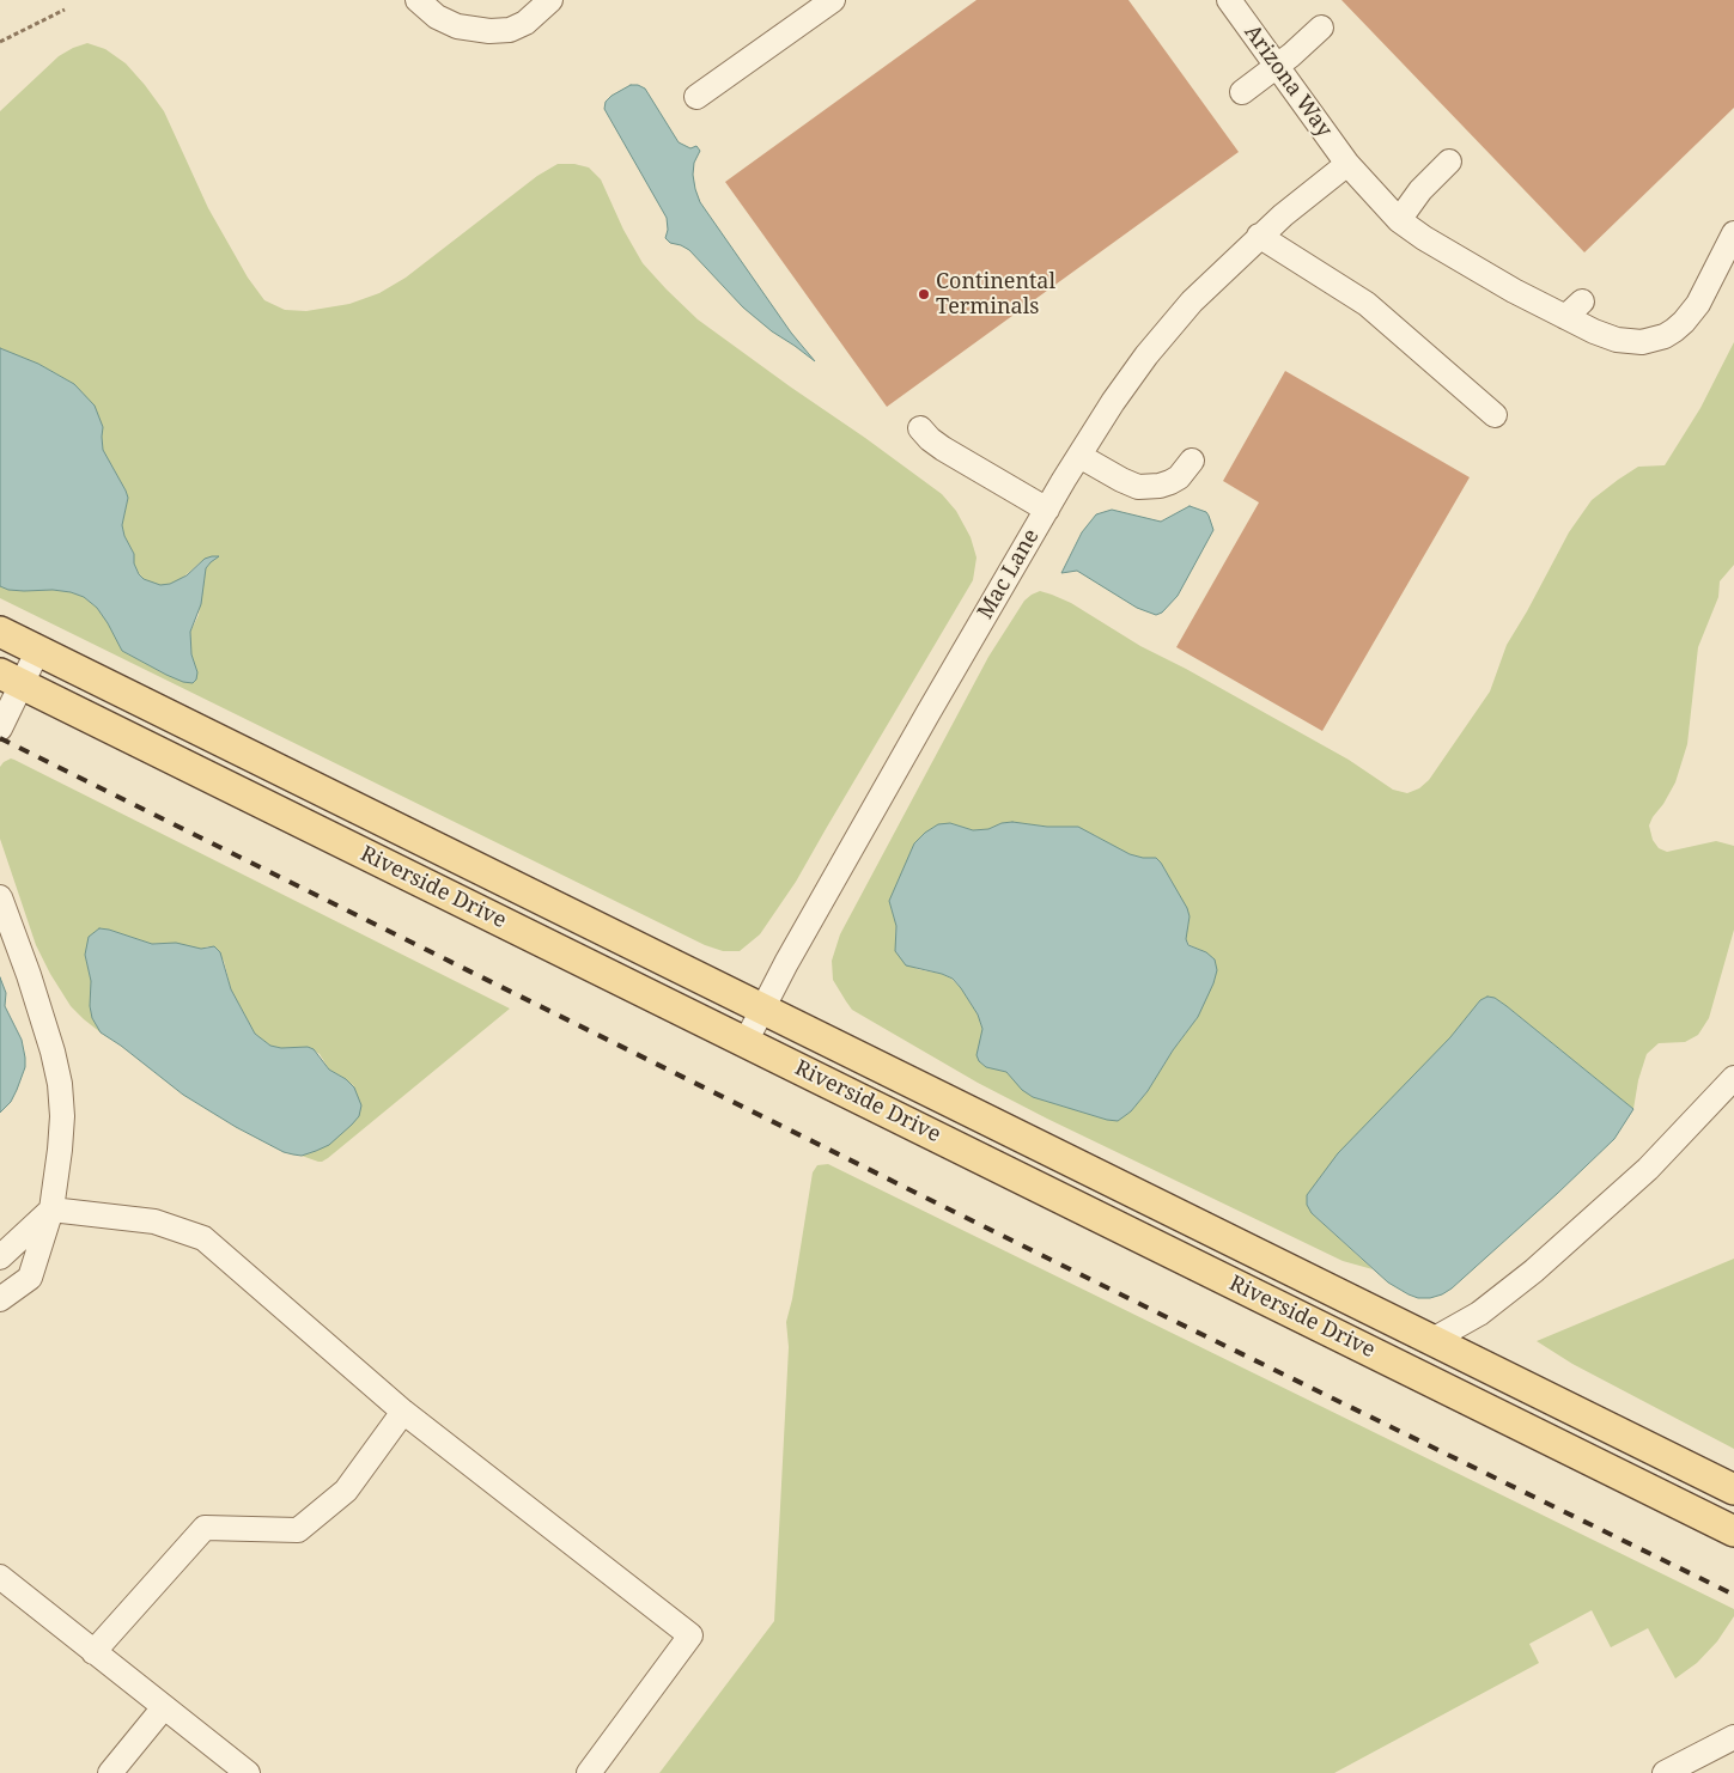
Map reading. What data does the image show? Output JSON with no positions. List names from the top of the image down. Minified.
{"streets":{"main road":["Riverside Drive"],"street":["Arizona Way","Mac Lane"]},"crossings":[["Arizona Way","Mac Lane"],["Mac Lane","Riverside Drive"]],"places":["Continental Terminals"]}
